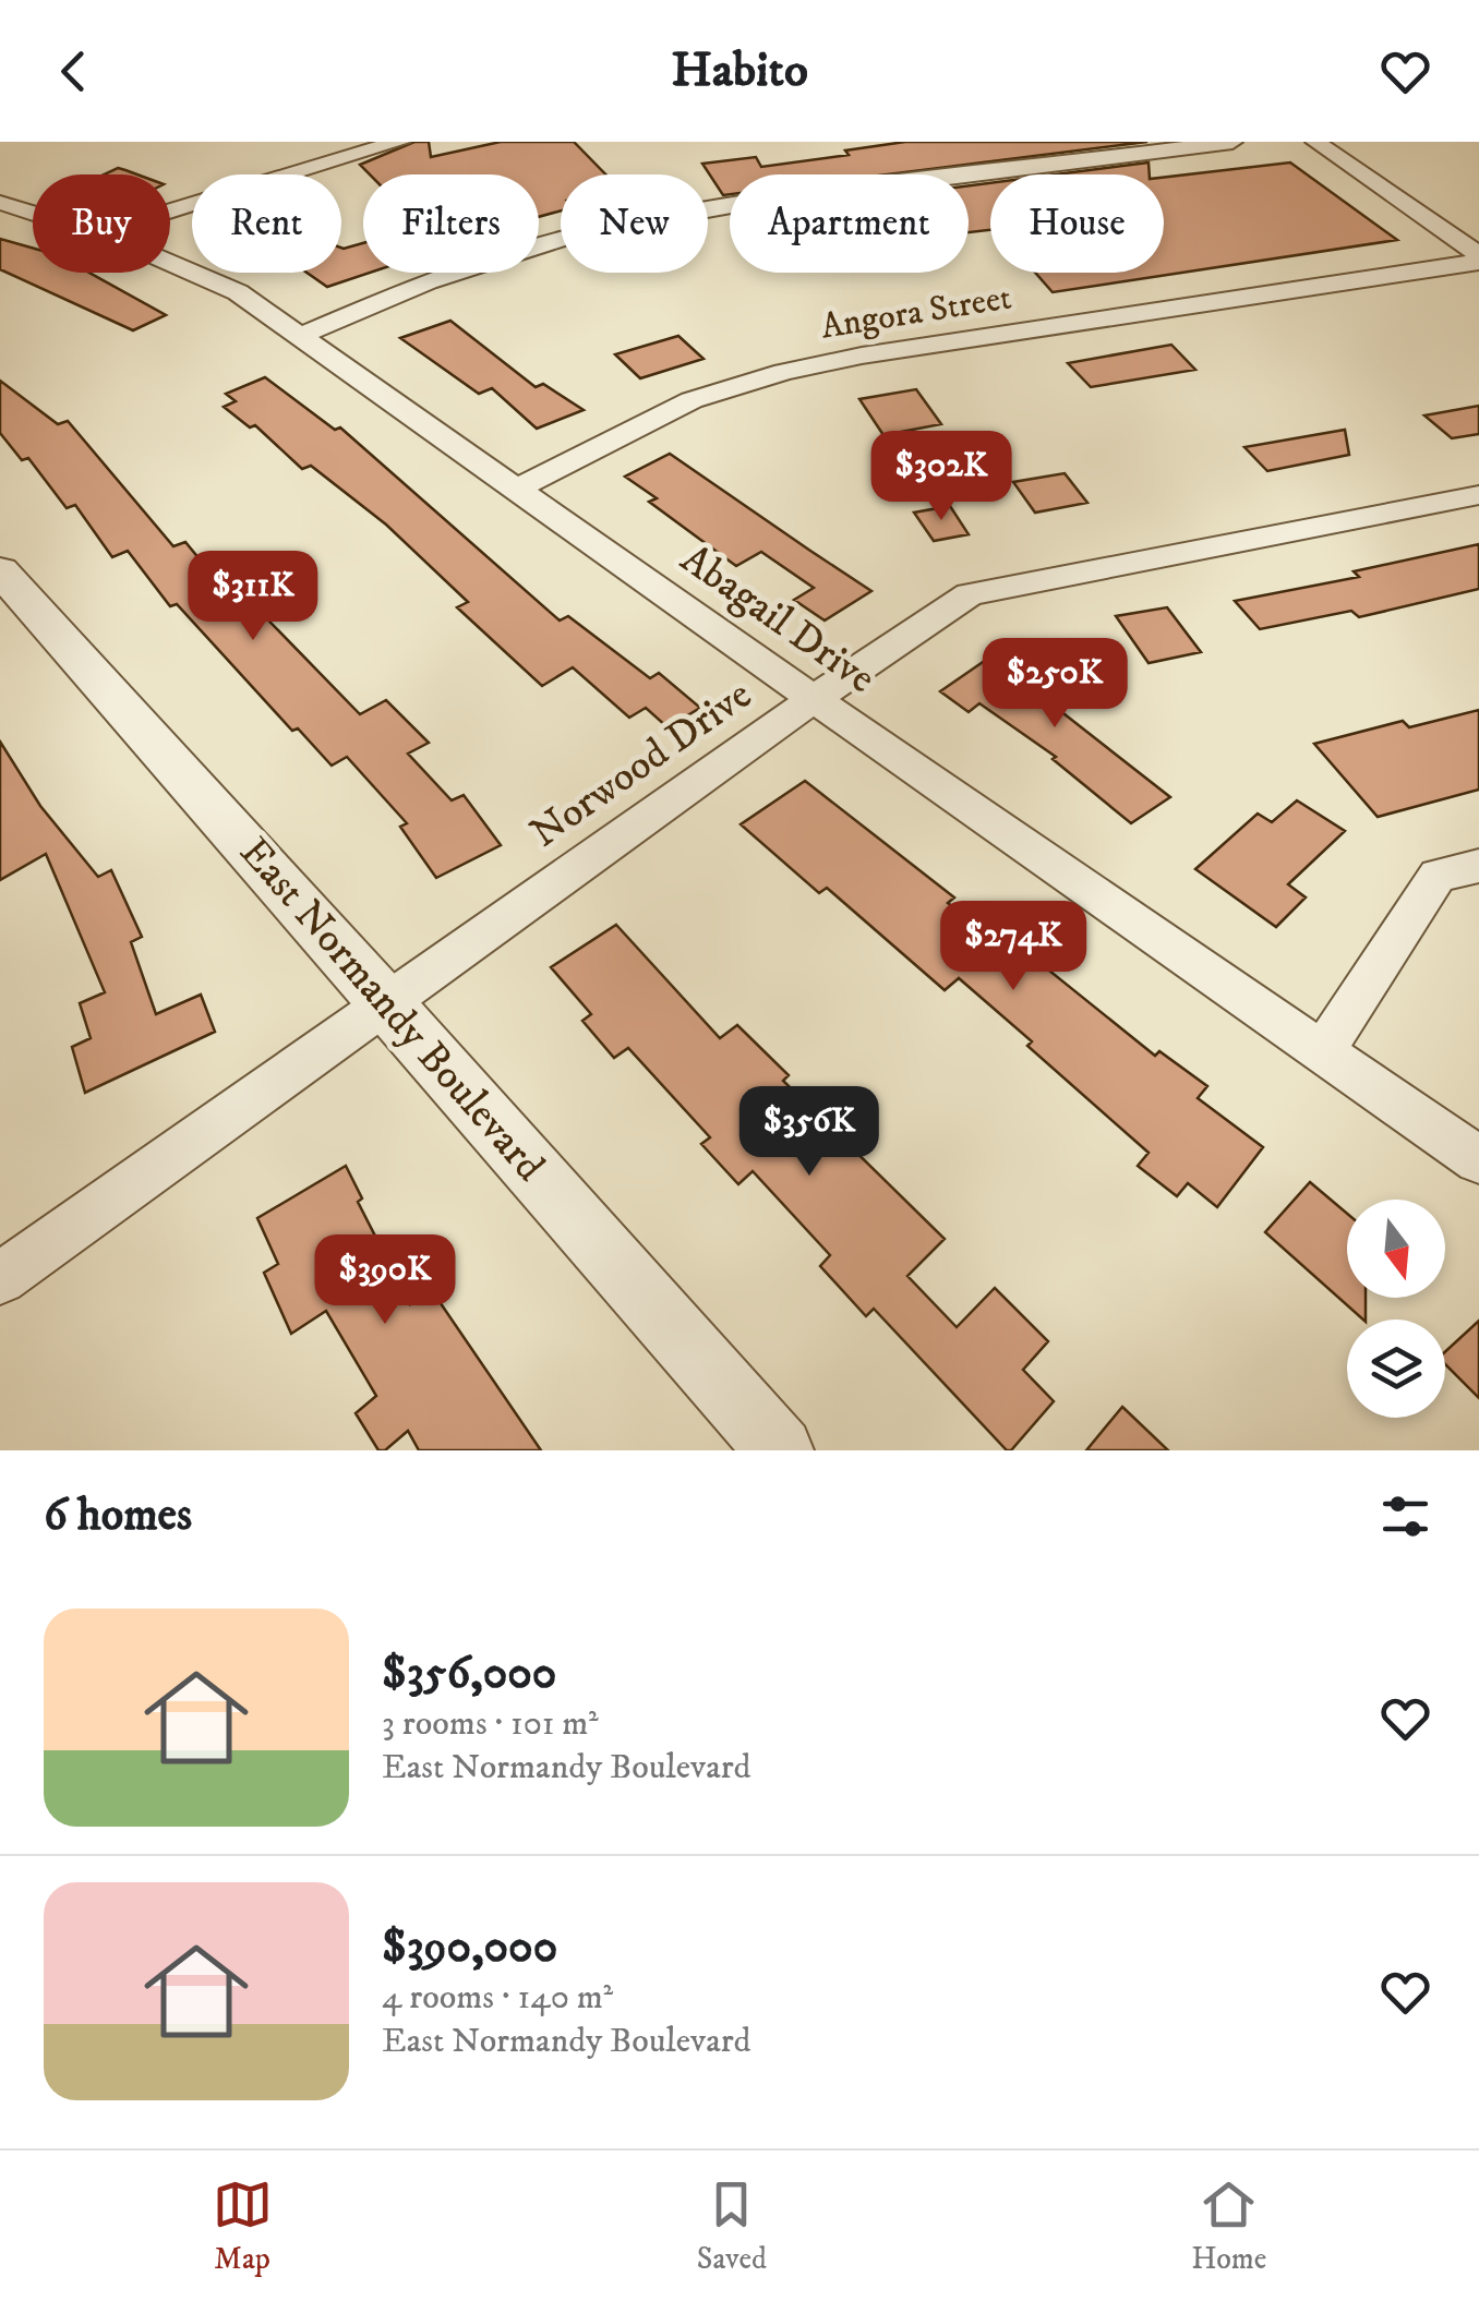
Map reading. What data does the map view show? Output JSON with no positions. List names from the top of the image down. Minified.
{"streets":{"street":["Angora Street","Abagail Drive","Norwood Drive","East Normandy Boulevard"]},"crossings":[["Angora Street","Abagail Drive"],["Abagail Drive","Norwood Drive"],["Norwood Drive","East Normandy Boulevard"]],"north":"bottom","page":{"header":"Habito","chip":["Buy","Rent","Filters","New","Apartment","House"],"price":["$302K","$311K","$250K","$274K","$356K","$390K"],"heading":"6 homes","list":[{"name":"$356,000","note":"3 rooms · 101 m² · East Normandy Boulevard"},{"name":"$390,000","note":"4 rooms · 140 m² · East Normandy Boulevard"}],"tabs":["Map","Saved","Home"]}}
